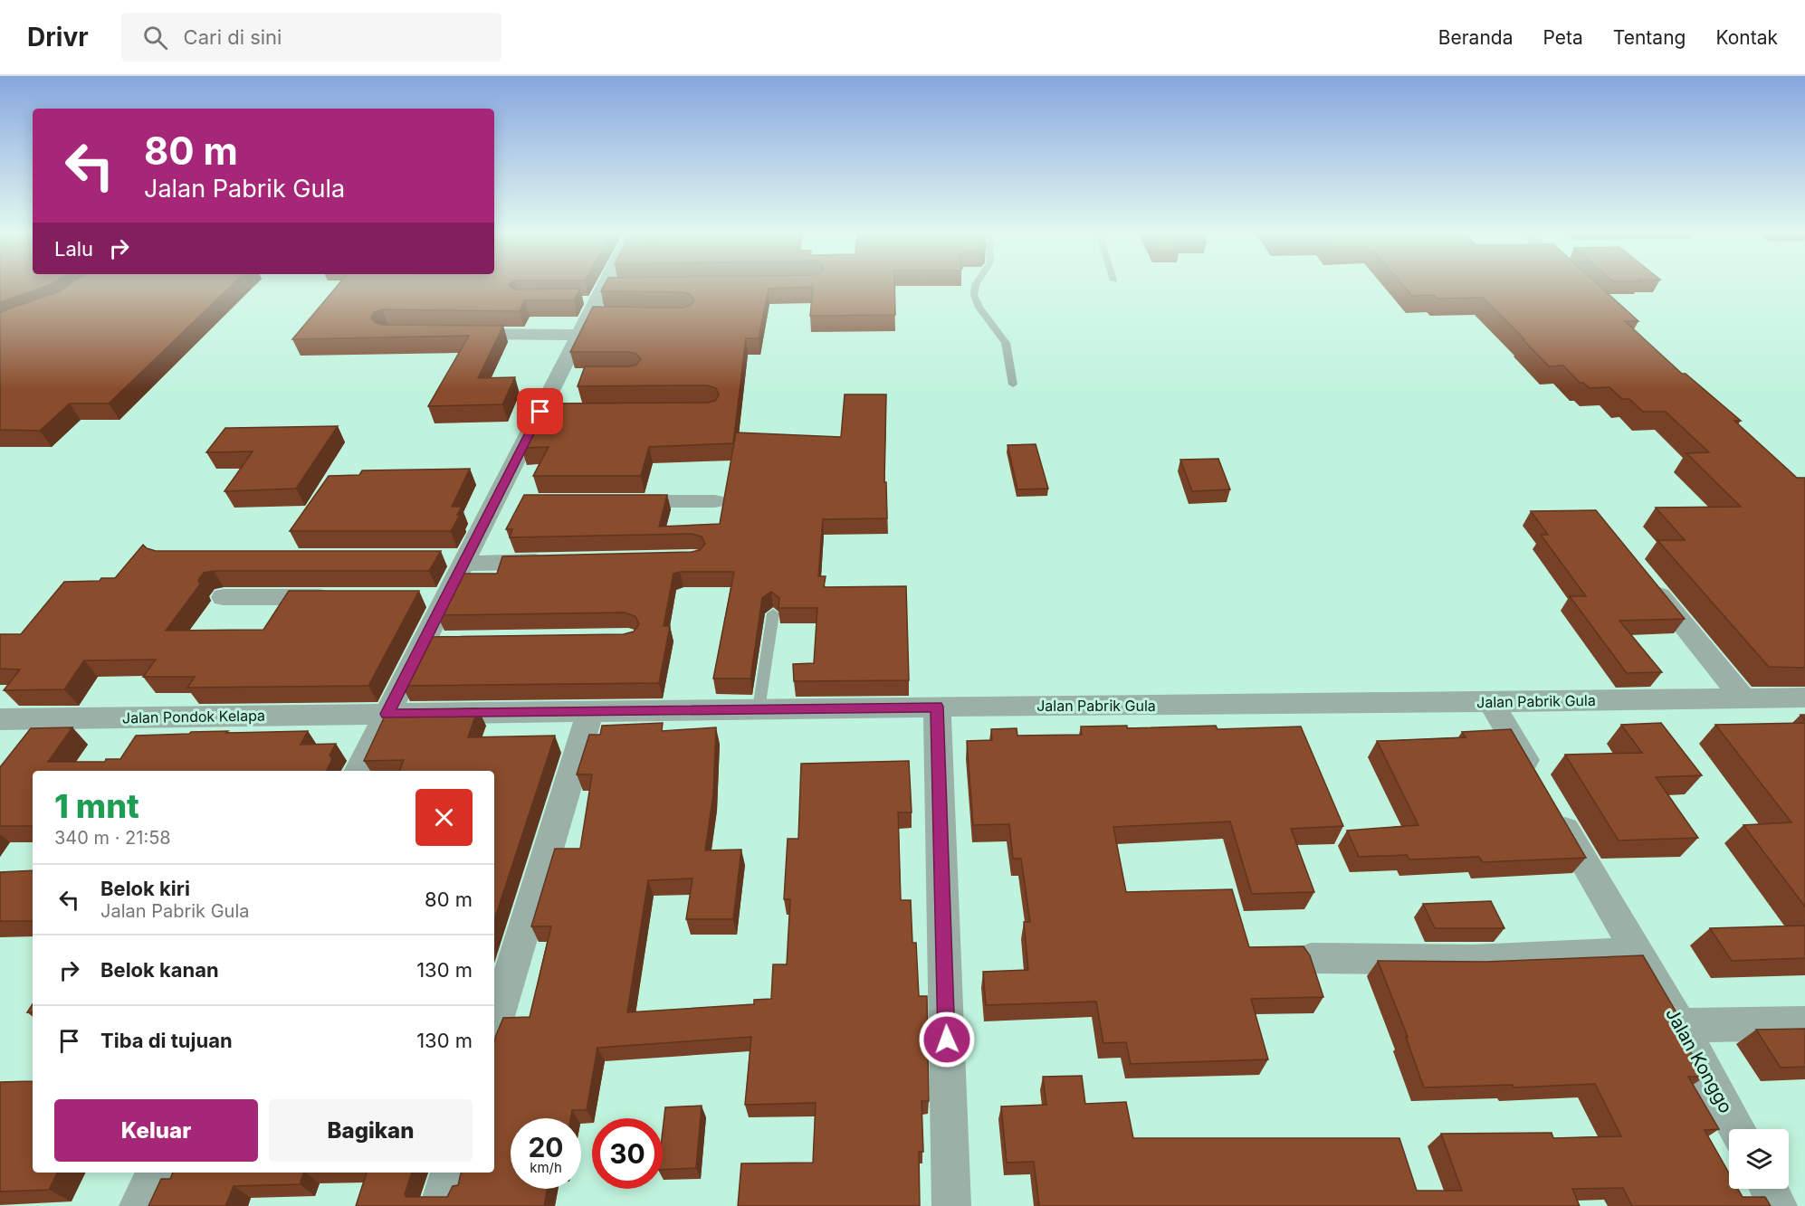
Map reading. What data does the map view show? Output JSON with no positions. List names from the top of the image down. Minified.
{"streets":{"street":["Jalan Pabrik Gula","Jalan Pondok Kelapa","Jalan Konggo"]},"crossings":[["Jalan Pabrik Gula","Jalan Pondok Kelapa"],["Jalan Pabrik Gula","Jalan Konggo"]],"page":{"header":"Drivr","search":"Cari di sini","nav":["Beranda","Peta","Tentang","Kontak"],"turn":["80 m","Jalan Pabrik Gula"],"then":"Lalu","heading":["1 mnt","340 m · 21:58"],"list":[{"name":"Belok kiri","note":"Jalan Pabrik Gula","value":"80 m"},{"name":"Belok kanan","value":"130 m"},{"name":"Tiba di tujuan","value":"130 m"}],"buttons":["Keluar","Bagikan"],"speed":"20 km/h","limit":"30"}}
